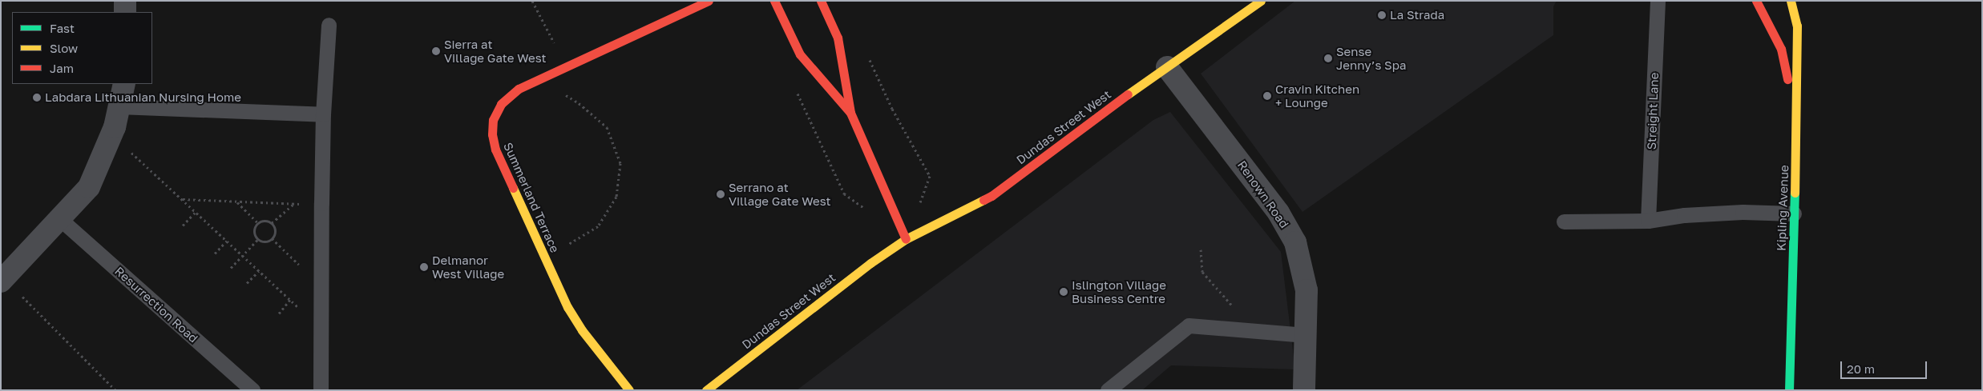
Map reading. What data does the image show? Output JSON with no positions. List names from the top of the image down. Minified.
{"streets":{"street":["Dundas Street West","Renown Road","Summerland Terrace","Kipling Avenue"],"lane":["Streight Lane","Resurrection Road"]},"crossings":[["Dundas Street West","Renown Road"]],"places":["La Strada","Sierra at Village Gate West","Sense Jenny’s Spa","Cravin Kitchen + Lounge","Labdara Lithuanian Nursing Home","Serrano at Village Gate West","Delmanor West Village","Islington Village Business Centre"],"legend":["Fast","Slow","Jam"],"scale_bar":"20 m"}
